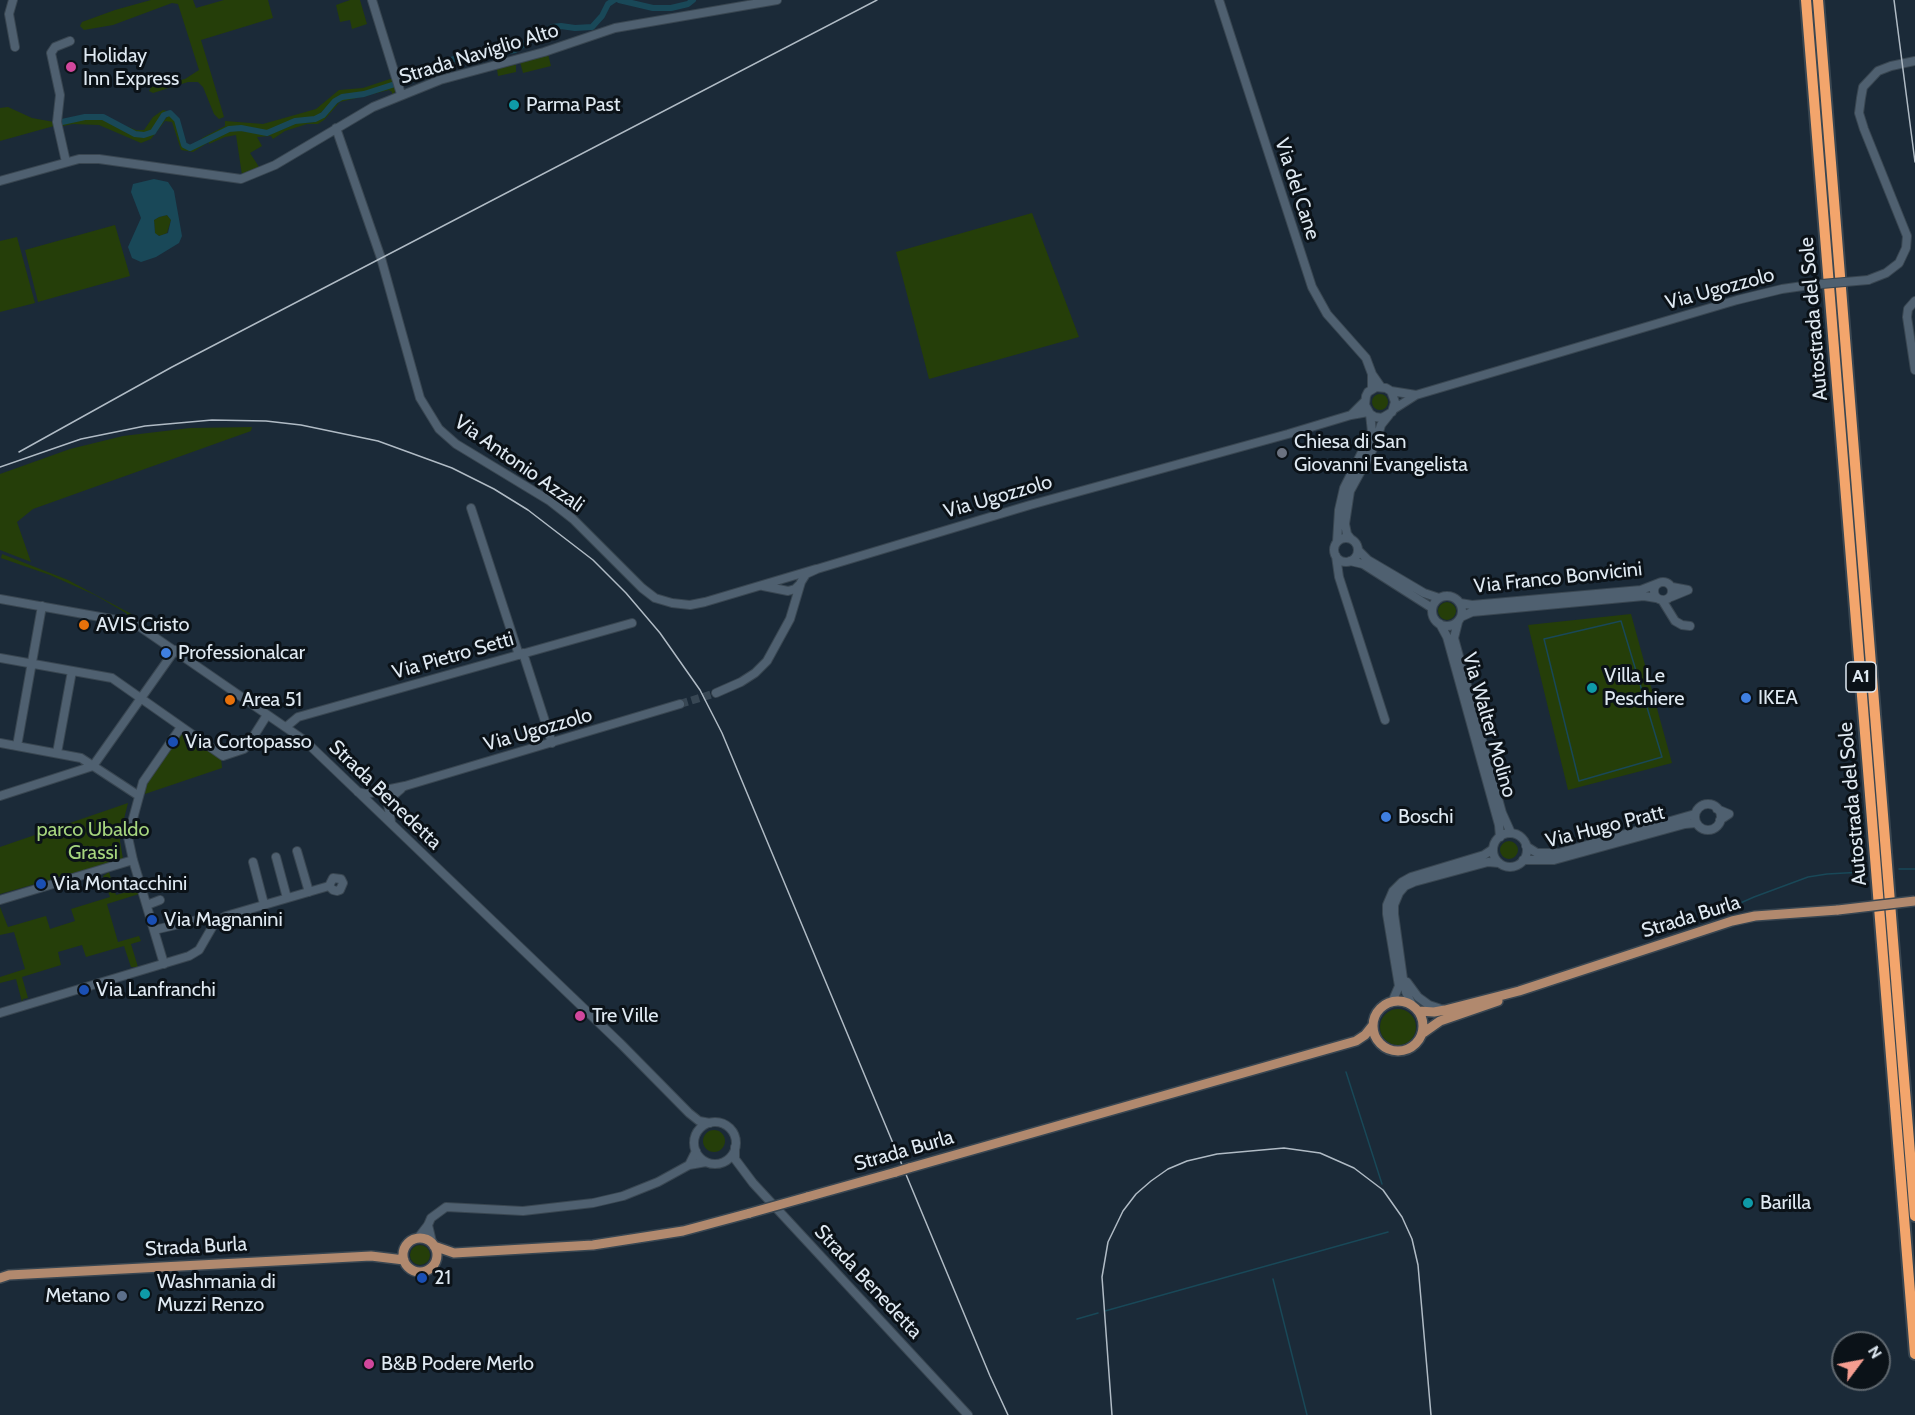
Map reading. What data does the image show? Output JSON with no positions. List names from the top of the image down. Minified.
{"streets":{"highway":["Autostrada del Sole","A1"],"main road":["Strada Burla"],"street":["Strada Naviglio Alto","Via del Cane","Via Ugozzolo","Via Antonio Azzali","Via Franco Bonvicini","Via Pietro Setti","Via Walter Molino","Strada Benedetta","Via Hugo Pratt"]},"crossings":[["Strada Naviglio Alto","Via Antonio Azzali"],["Via del Cane","Via Ugozzolo"],["Via Ugozzolo","Via Antonio Azzali"],["Via Ugozzolo","Strada Benedetta"],["Via Franco Bonvicini","Via Walter Molino"],["Via Pietro Setti","Strada Benedetta"],["Via Walter Molino","Via Hugo Pratt"]],"parks":["parco Ubaldo Grassi"],"places":["Holiday Inn Express","Parma Past","Chiesa di San Giovanni Evangelista","AVIS Cristo","Professionalcar","Villa Le Peschiere","IKEA","Area 51","Via Cortopasso","Boschi","Via Montacchini","Via Magnanini","Via Lanfranchi","Tre Ville","Barilla","21","Washmania di Muzzi Renzo","Metano","B&B Podere Merlo"],"north":"top right"}
